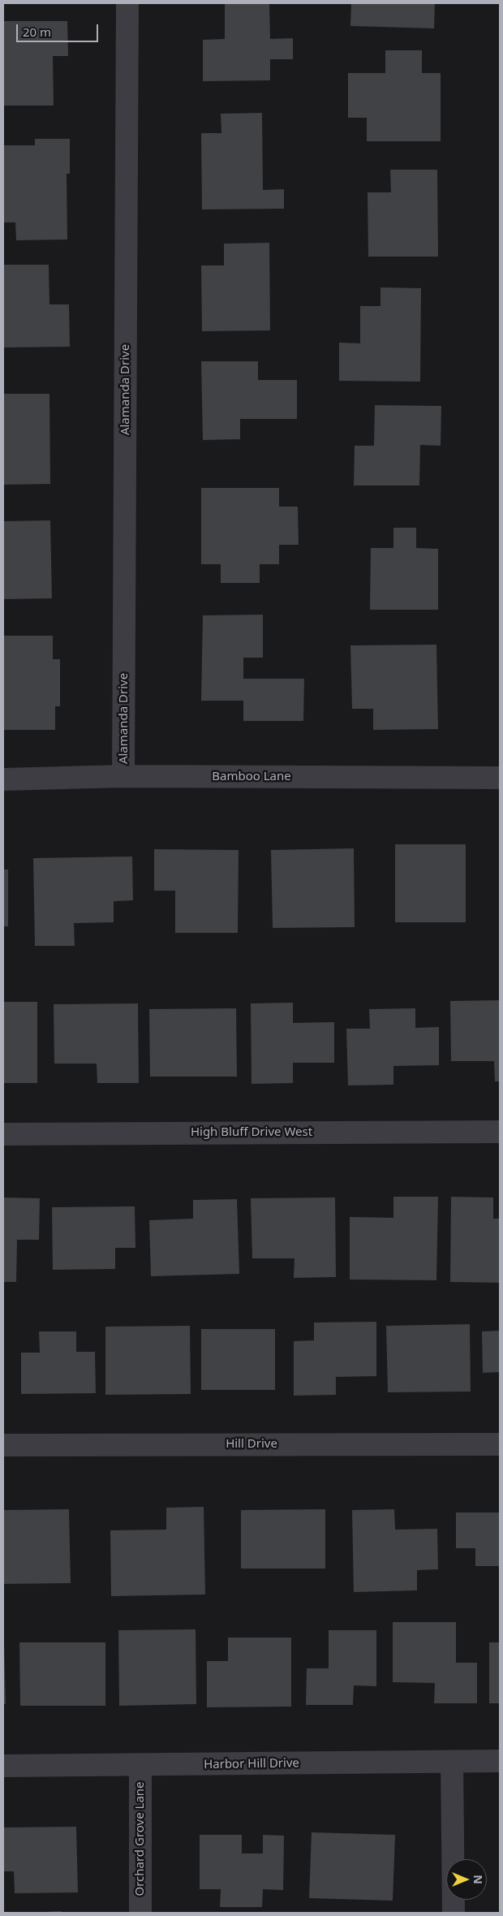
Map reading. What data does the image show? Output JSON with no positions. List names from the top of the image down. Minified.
{"streets":{"street":["Alamanda Drive","Bamboo Lane","High Bluff Drive West","Hill Drive","Harbor Hill Drive","Orchard Grove Lane"]},"crossings":[["Alamanda Drive","Bamboo Lane"],["Harbor Hill Drive","Orchard Grove Lane"]],"scale_bar":"20 m","north":"right"}
